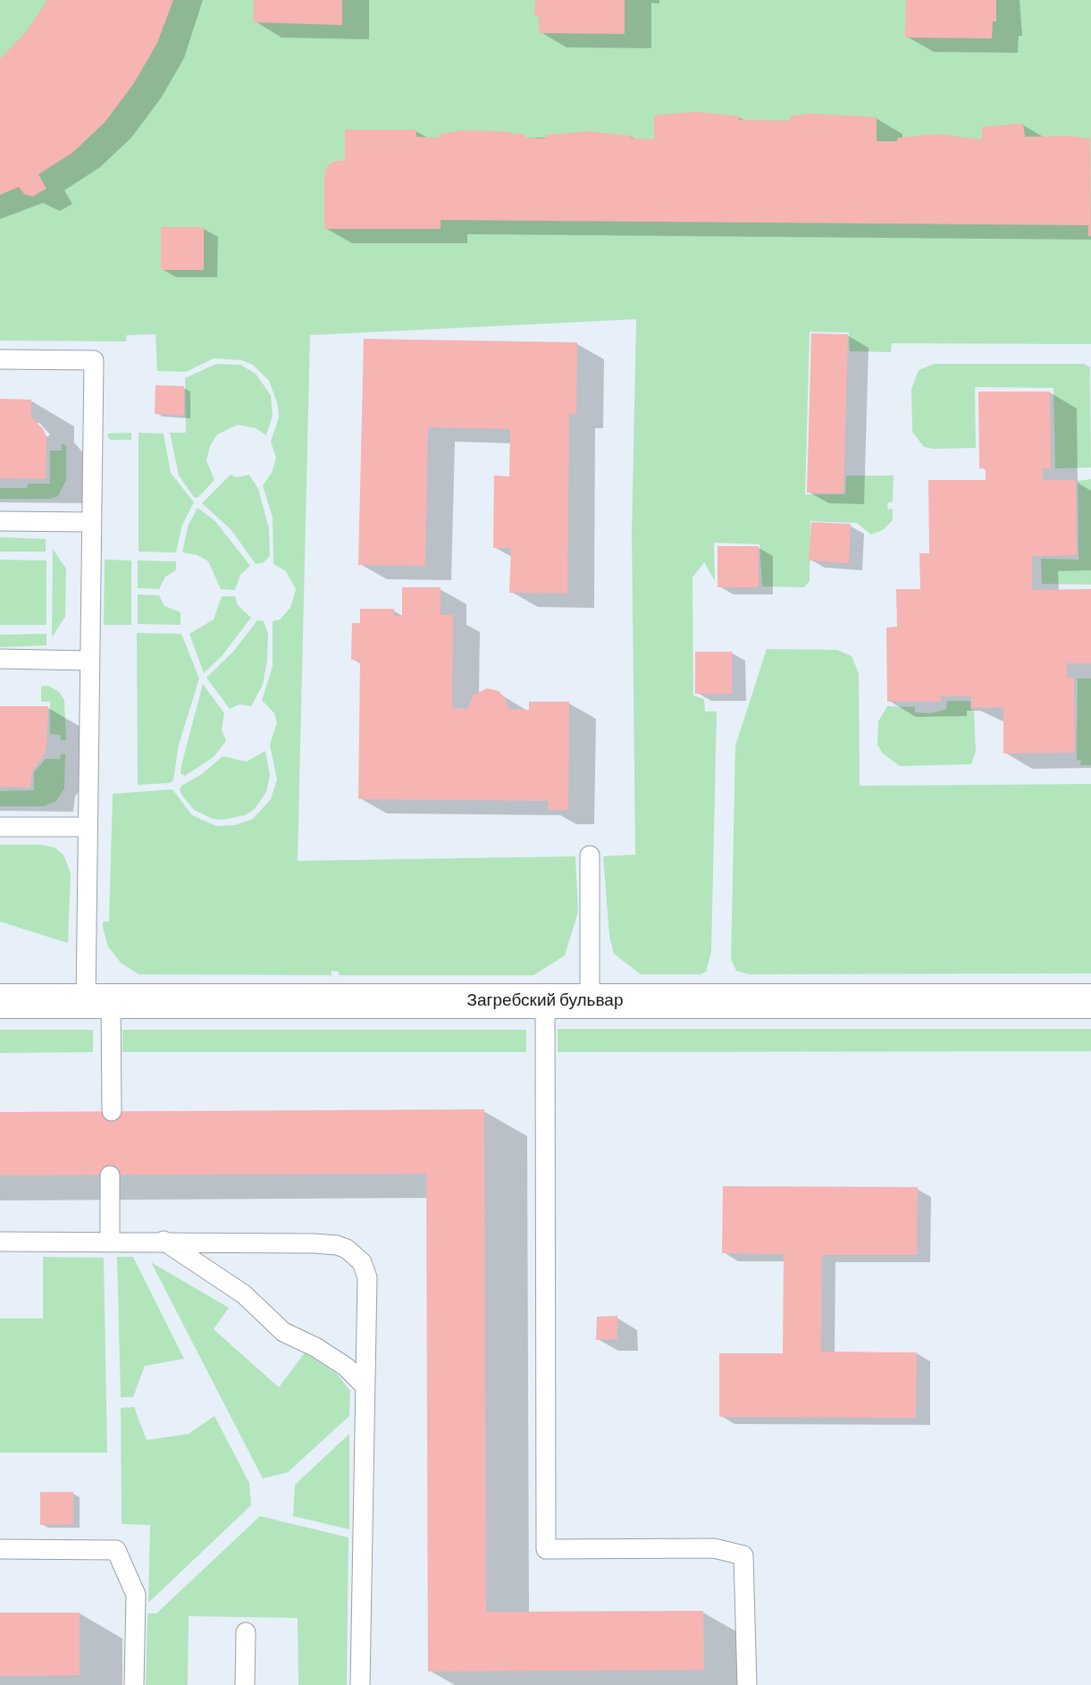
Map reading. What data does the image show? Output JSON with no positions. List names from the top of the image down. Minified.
{"streets":{"street":["Загребский бульвар"]}}
